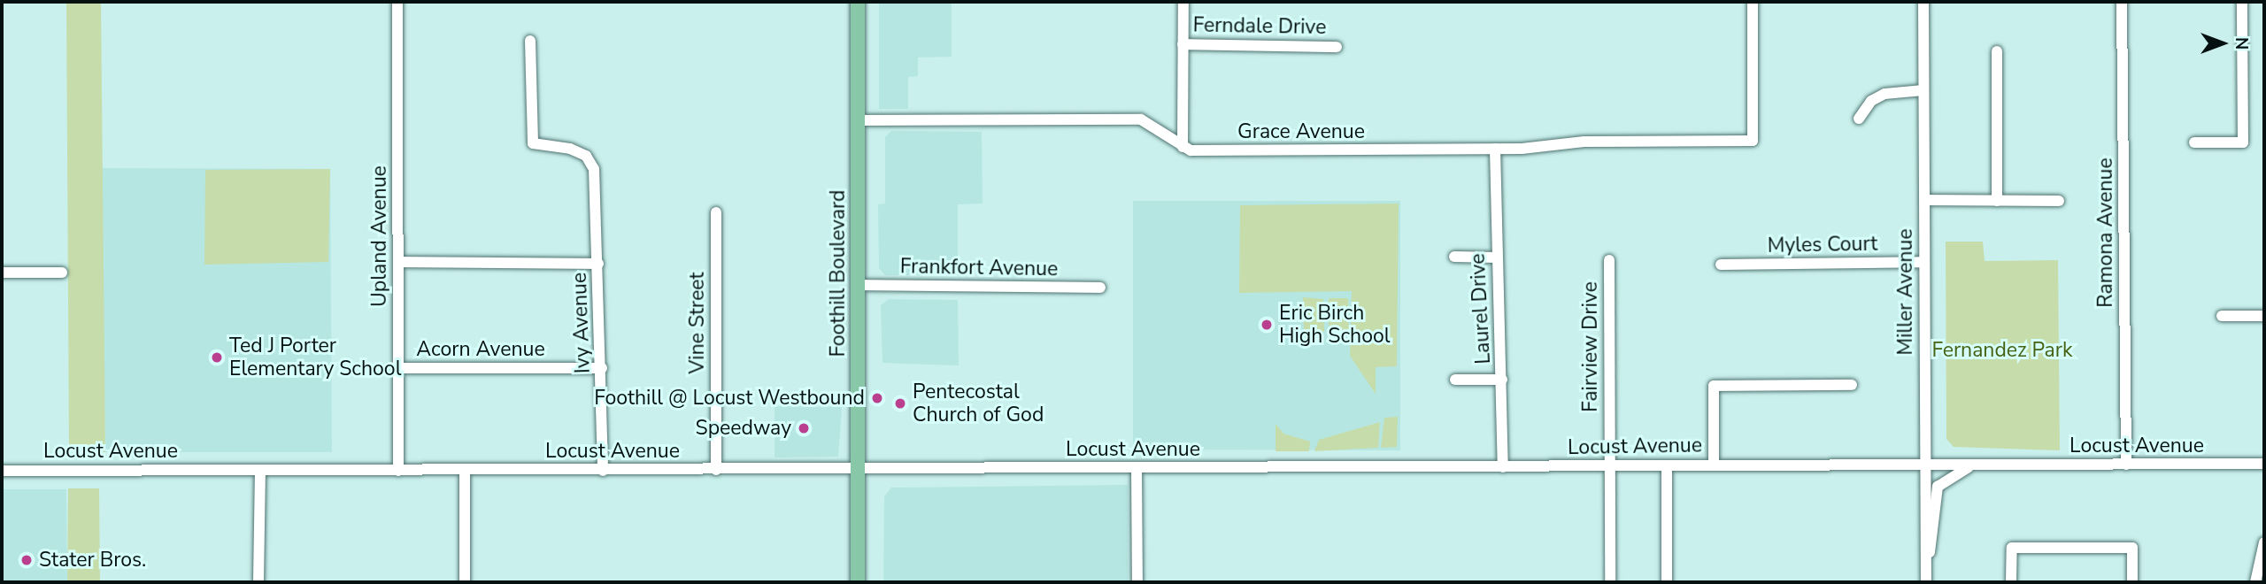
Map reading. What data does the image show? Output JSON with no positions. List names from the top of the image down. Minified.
{"streets":{"main road":["Foothill Boulevard"],"street":["Ferndale Drive","Grace Avenue","Ramona Avenue","Upland Avenue","Myles Court","Frankfort Avenue","Miller Avenue","Laurel Drive","Ivy Avenue","Vine Street","Fairview Drive","Acorn Avenue","Locust Avenue"]},"crossings":[["Grace Avenue","Laurel Drive"],["Ramona Avenue","Locust Avenue"],["Upland Avenue","Acorn Avenue"],["Upland Avenue","Locust Avenue"],["Myles Court","Miller Avenue"],["Frankfort Avenue","Foothill Boulevard"],["Foothill Boulevard","Locust Avenue"],["Miller Avenue","Locust Avenue"],["Laurel Drive","Locust Avenue"],["Ivy Avenue","Acorn Avenue"],["Ivy Avenue","Locust Avenue"],["Vine Street","Locust Avenue"],["Fairview Drive","Locust Avenue"]],"parks":["Fernandez Park"],"places":["Eric Birch High School","Ted J Porter Elementary School","Foothill @ Locust Westbound","Pentecostal Church of God","Speedway","Stater Bros."],"north":"right"}
